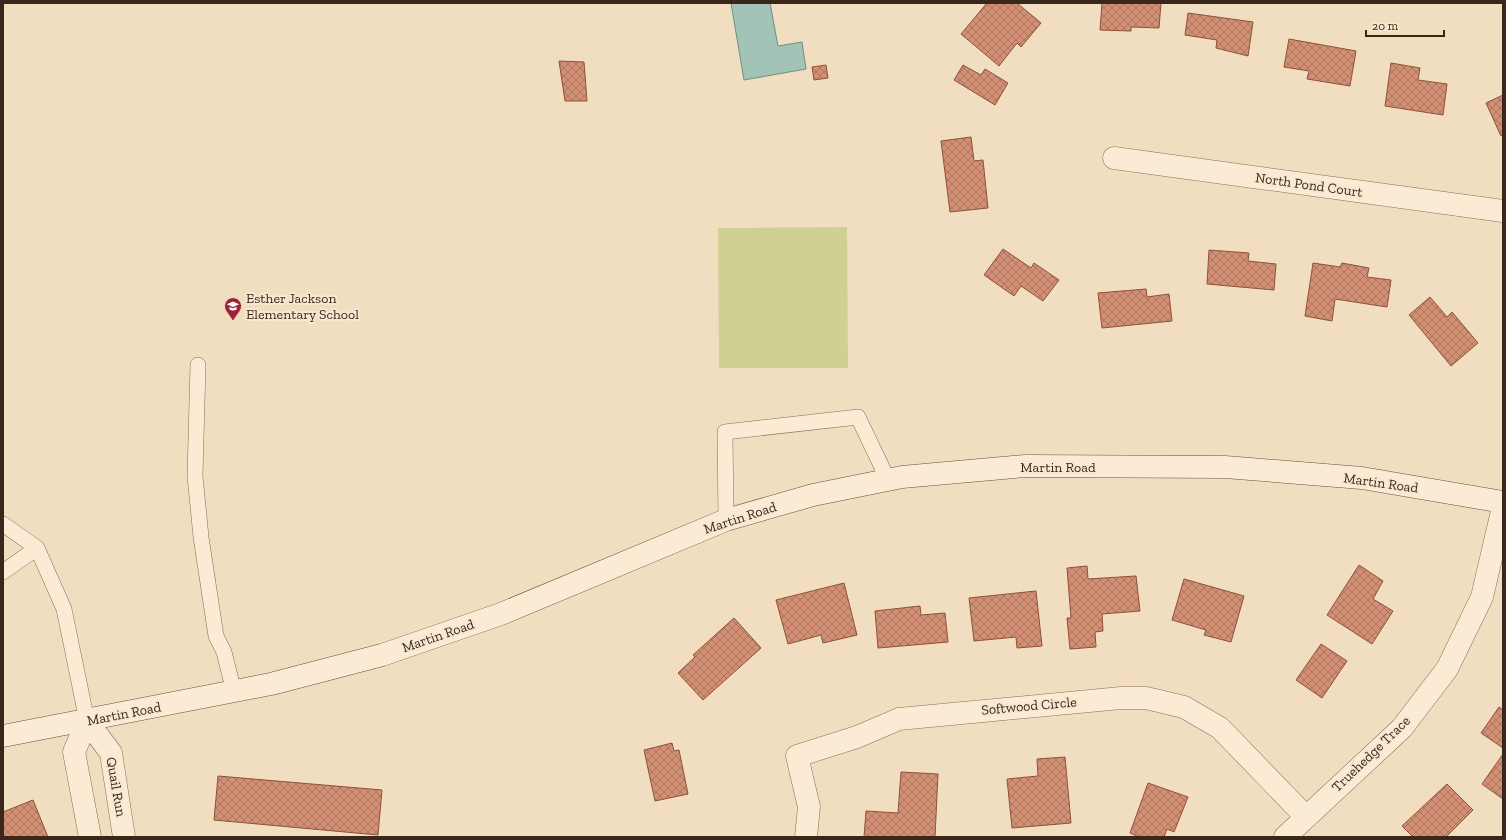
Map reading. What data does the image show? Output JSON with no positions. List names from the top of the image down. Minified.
{"streets":{"street":["North Pond Court","Martin Road","Softwood Circle","Truehedge Trace","Quail Run"]},"crossings":[["Martin Road","Quail Run"],["Softwood Circle","Truehedge Trace"]],"places":{"school or university":["Esther Jackson Elementary School"]},"scale_bar":"20 m"}
